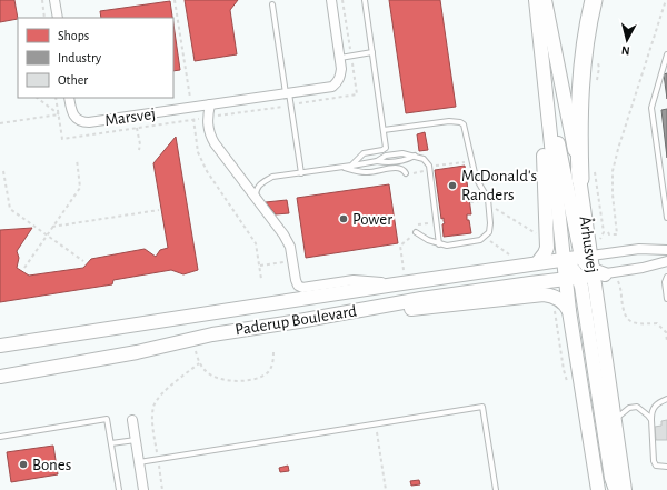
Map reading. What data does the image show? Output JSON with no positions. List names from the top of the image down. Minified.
{"streets":{"main road":["Århusvej","Paderup Boulevard"],"street":["Marsvej"]},"crossings":[["Århusvej","Paderup Boulevard"]],"places":["McDonald's Randers","Power","Bones"],"legend":["Shops","Industry","Other"],"north":"bottom"}
